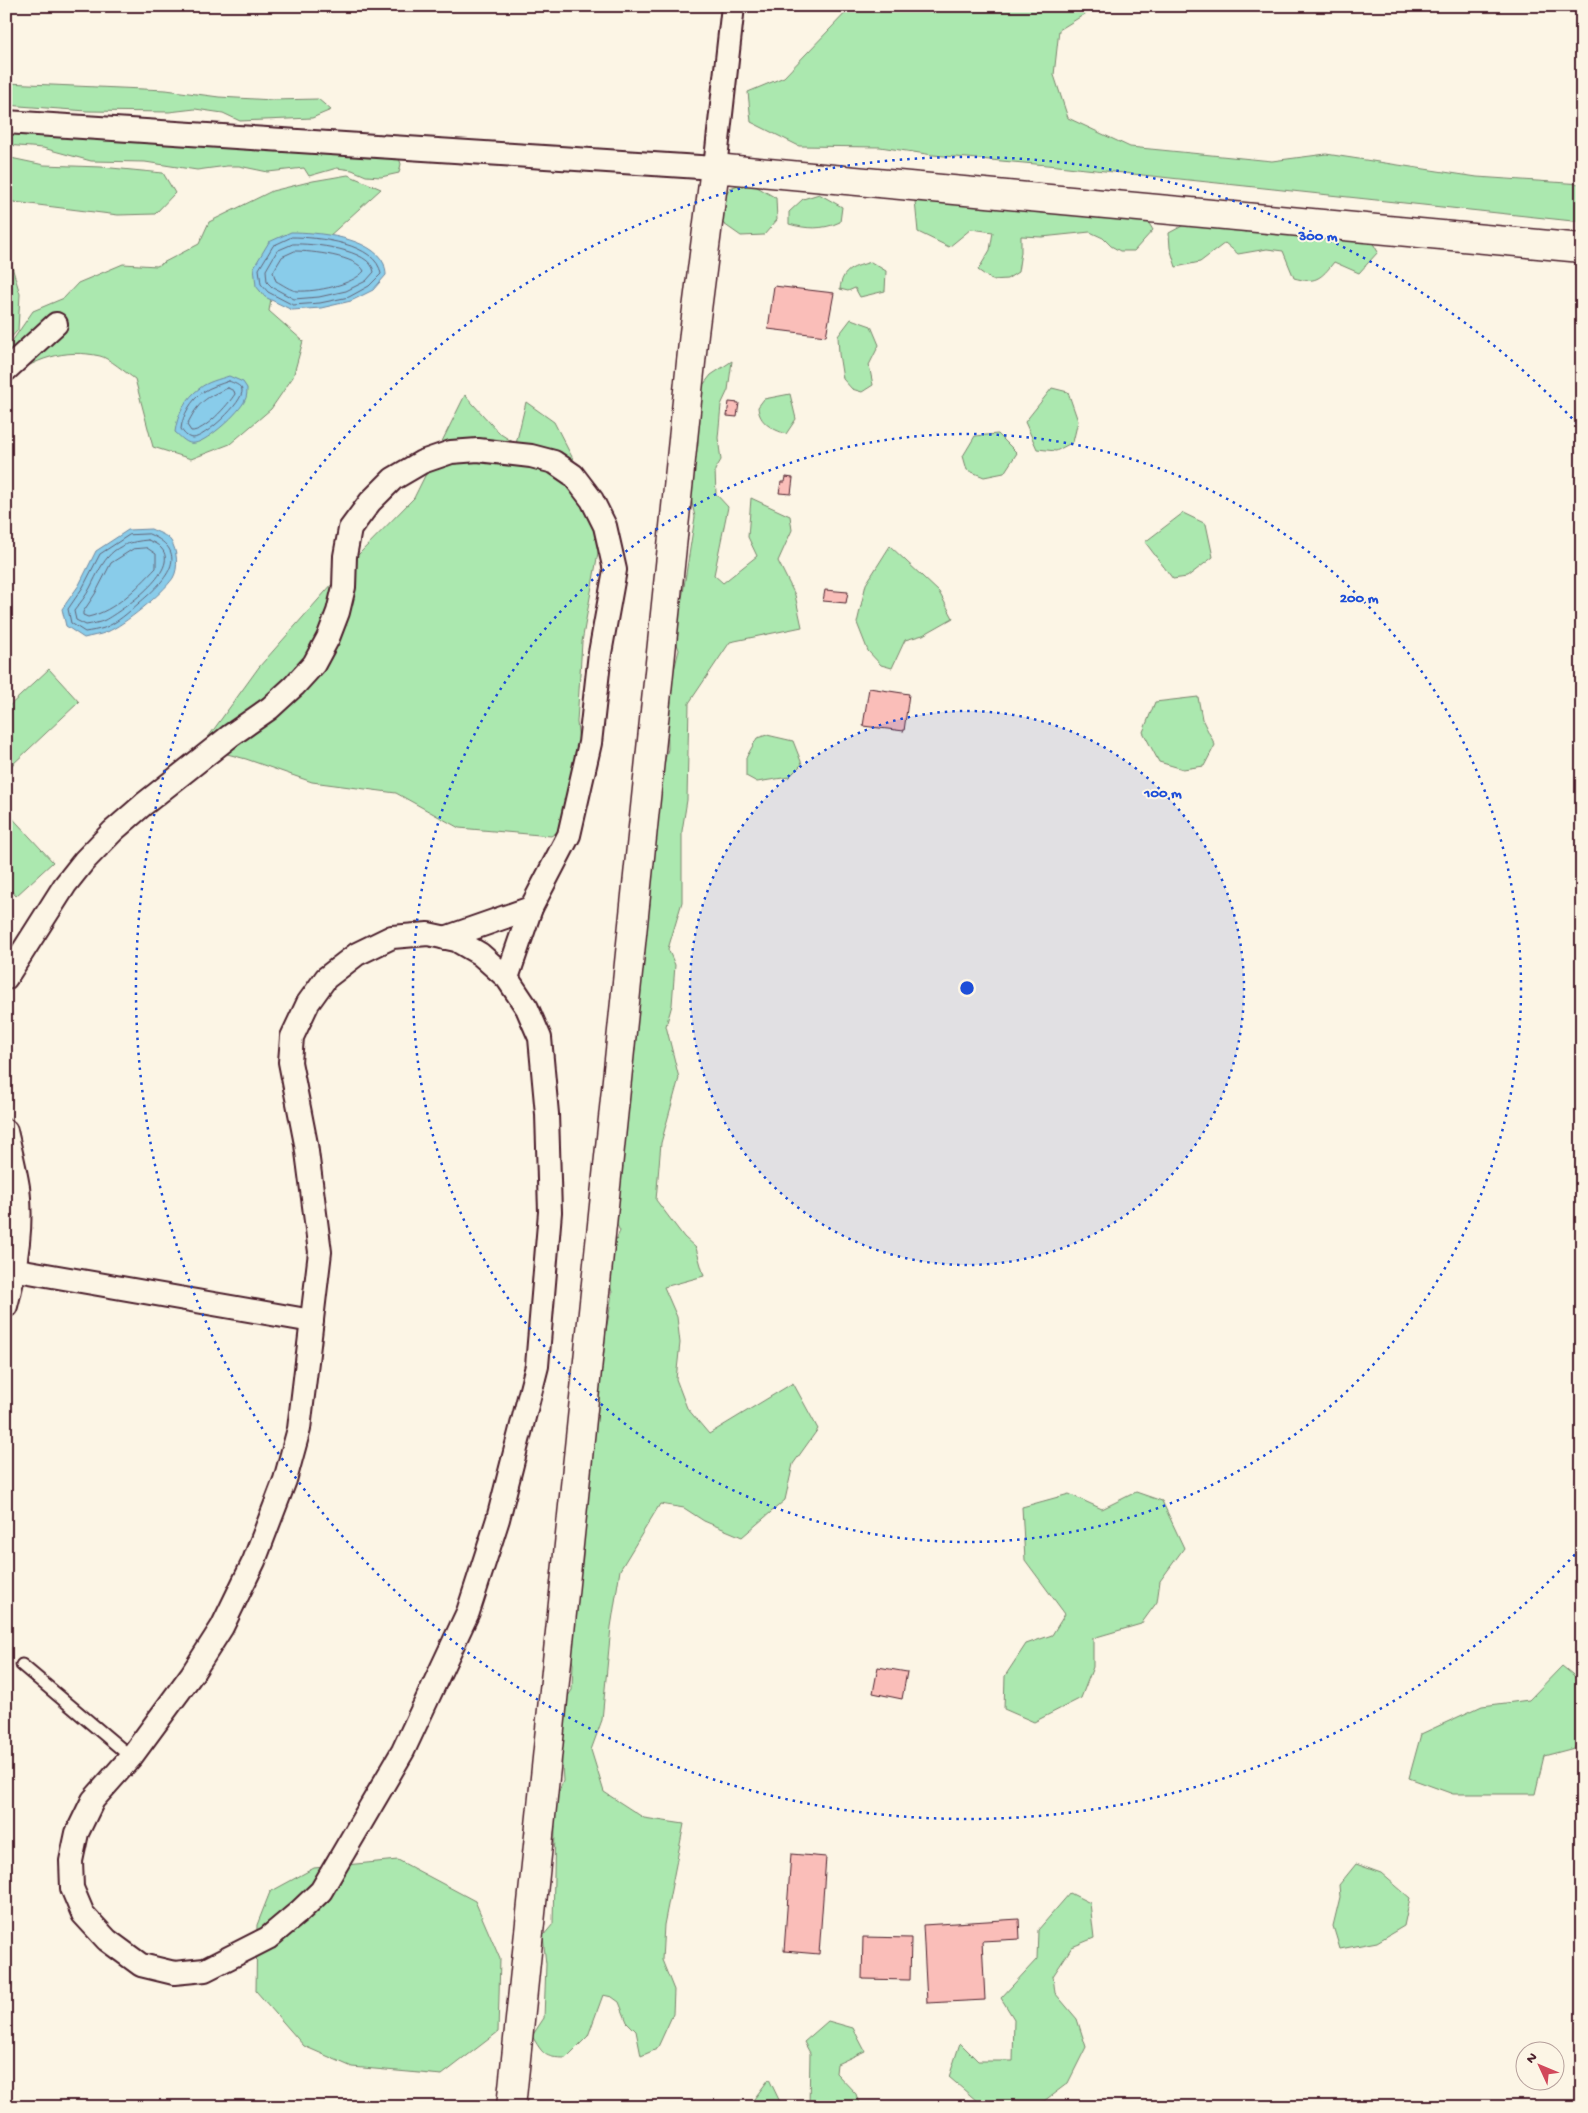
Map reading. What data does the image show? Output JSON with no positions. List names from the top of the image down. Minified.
{"north":"top left","rings":["300 m","200 m","100 m"]}
